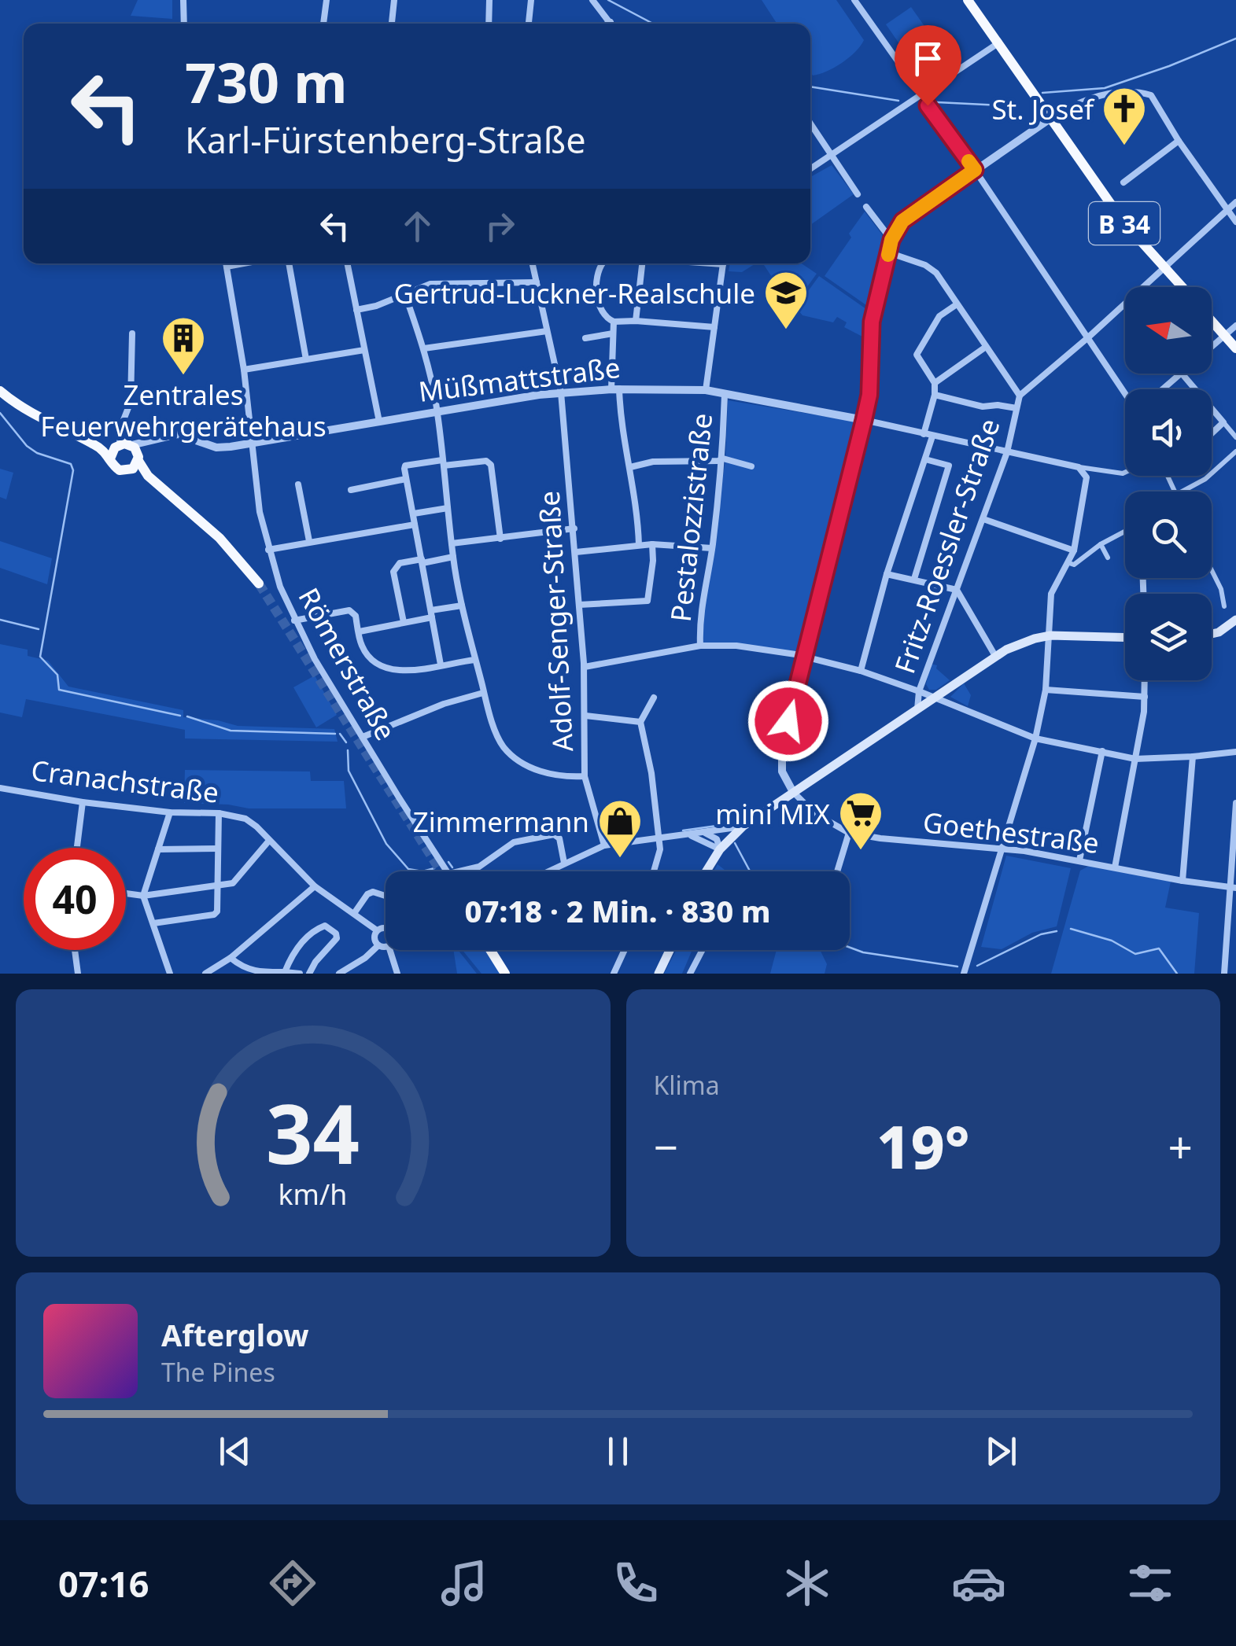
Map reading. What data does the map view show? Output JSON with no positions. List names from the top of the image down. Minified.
{"streets":{"main road":["B 34"],"street":["Müßmattstraße","Pestalozzistraße","Fritz-Roessler-Straße","Adolf-Senger-Straße","Römerstraße","Cranachstraße","Goethestraße"]},"crossings":[["Müßmattstraße","Pestalozzistraße"],["Müßmattstraße","Fritz-Roessler-Straße"],["Müßmattstraße","Adolf-Senger-Straße"],["Müßmattstraße","Römerstraße"]],"places":{"church":["St. Josef"],"school or university":["Gertrud-Luckner-Realschule"],"building":["Zentrales Feuerwehrgerätehaus"],"supermarket":["mini MIX"],"shop":["Zimmermann"]},"north":"left","page":{"turn":["730 m","Karl-Fürstenberg-Straße"],"limit":"40","trip":"07:18 · 2 Min. · 830 m","tile":"Klima","heat":["−","19°","+"],"song":["Afterglow","The Pines"],"tabs":"07:16","gauge":["34","km/h"]}}
